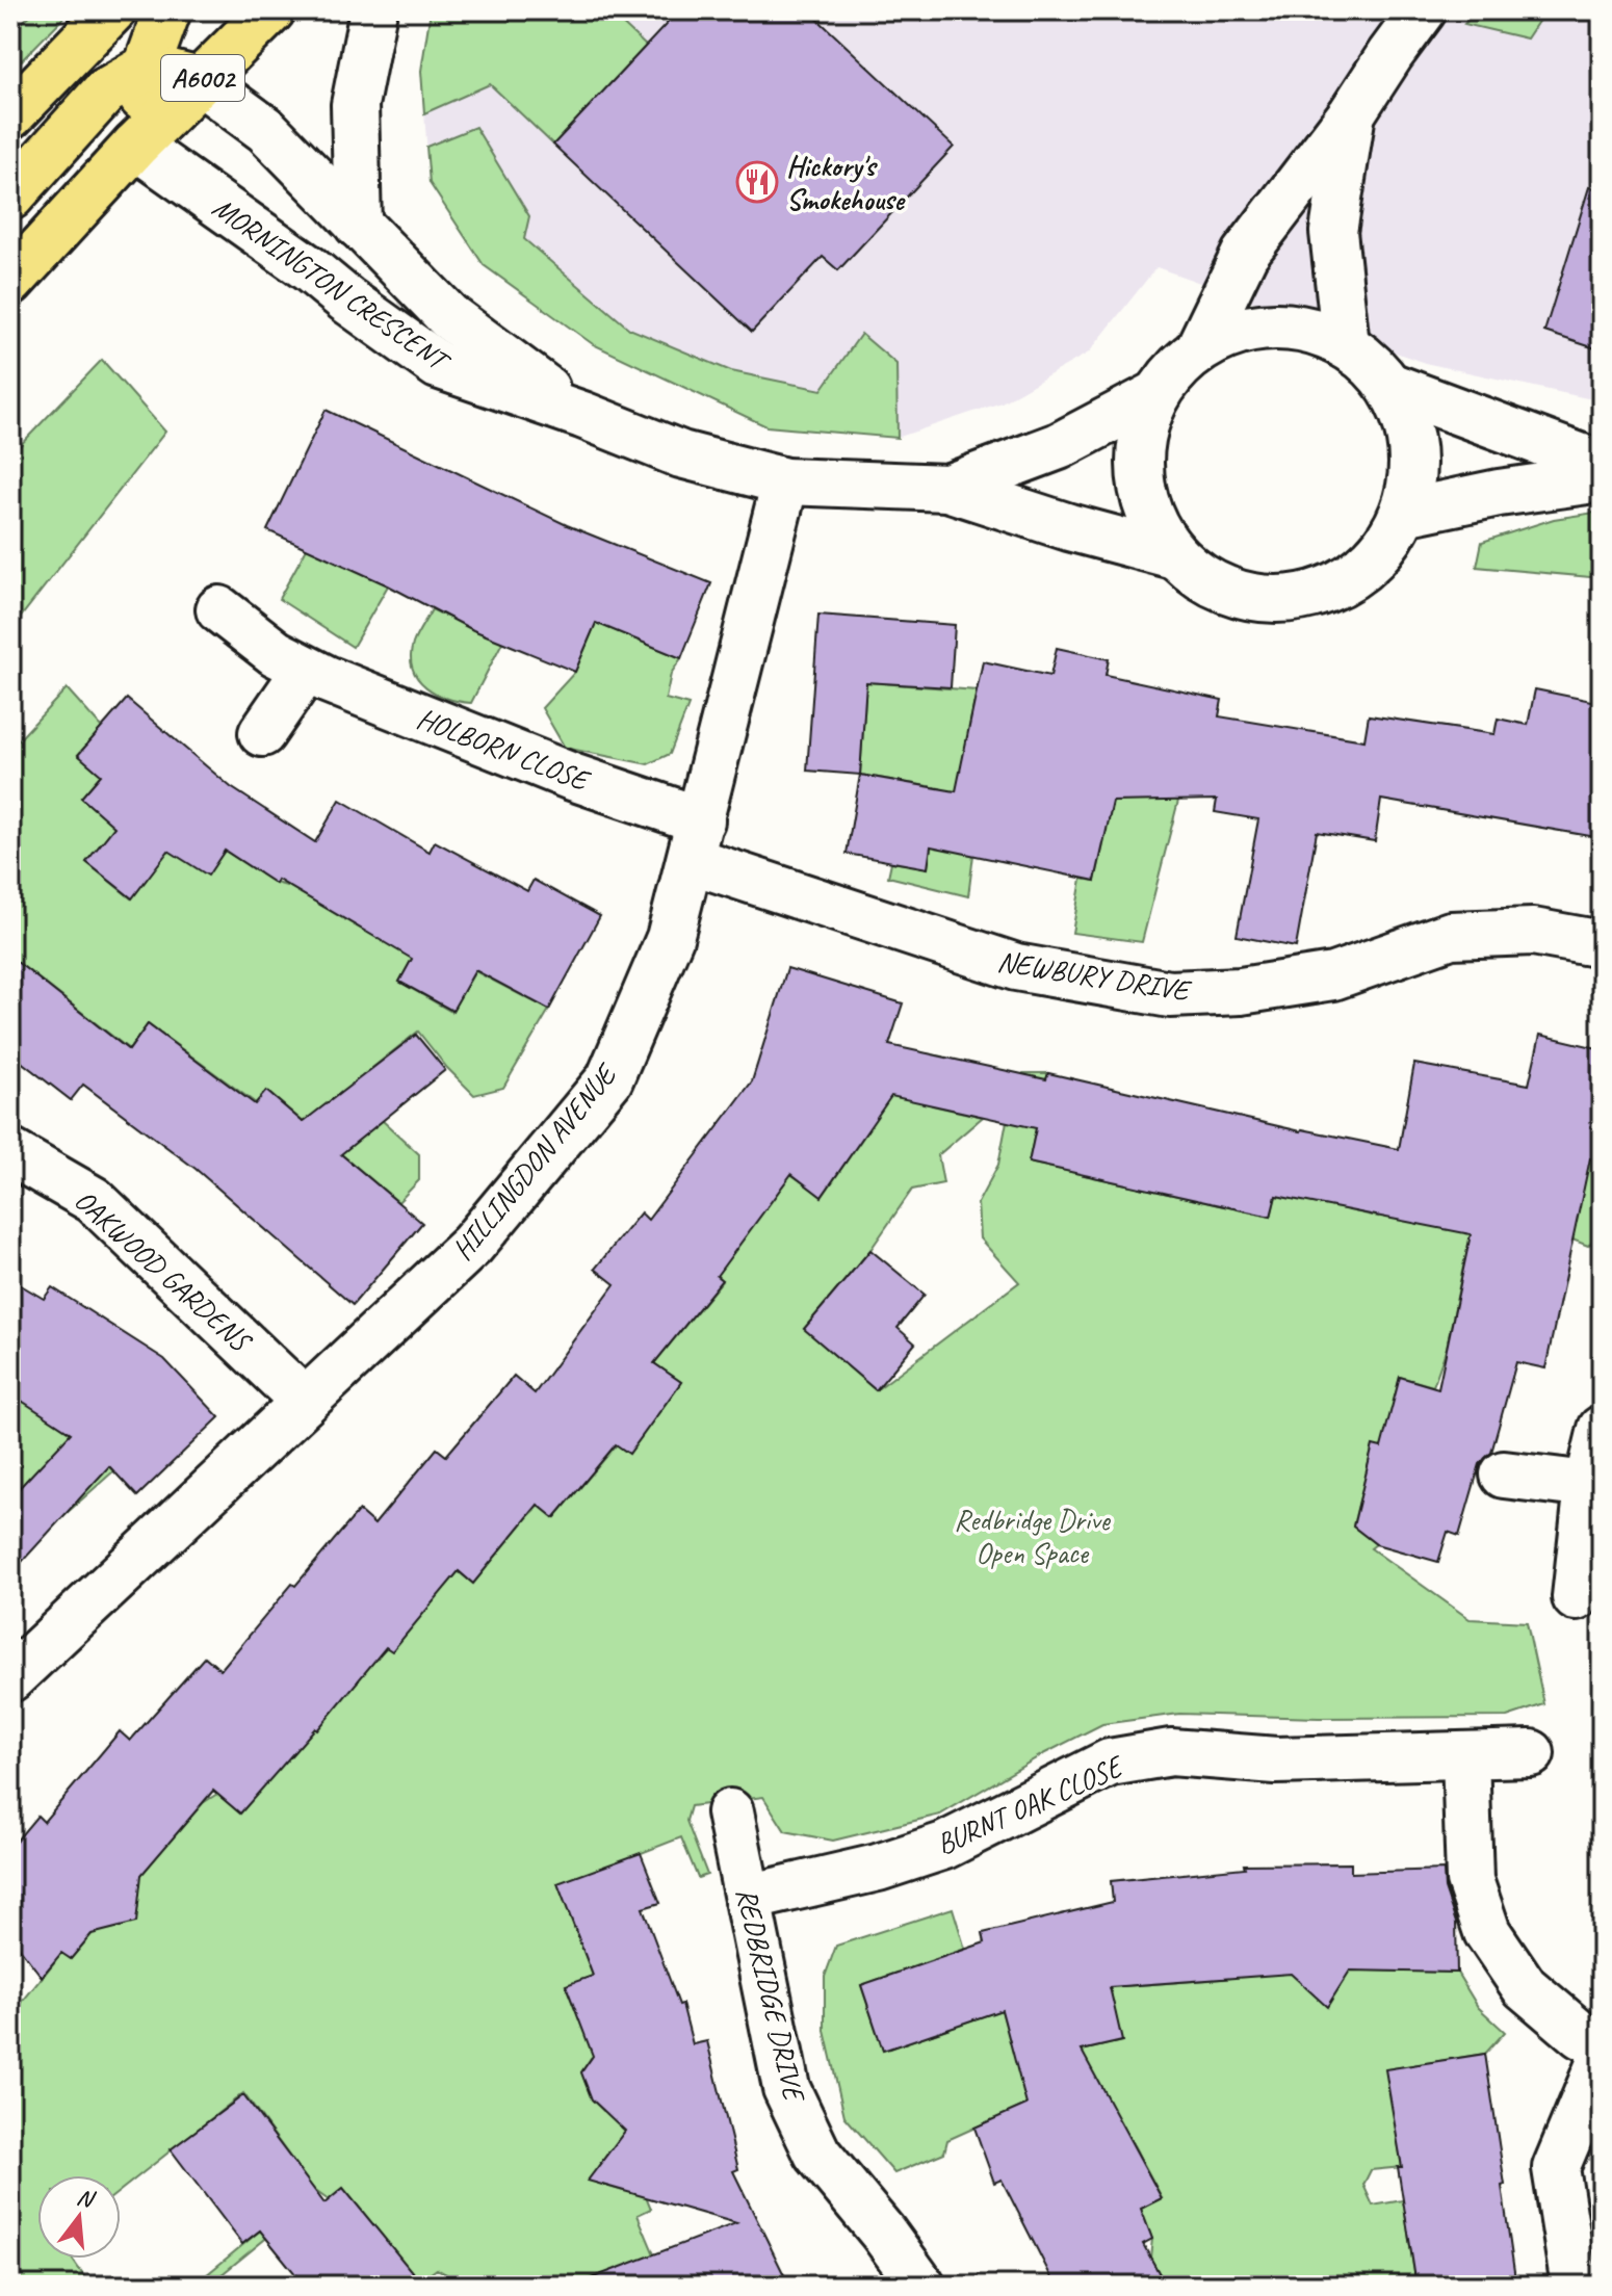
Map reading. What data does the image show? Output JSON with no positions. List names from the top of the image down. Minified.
{"streets":{"main road":["A6002"],"street":["MORNINGTON CRESCENT","HOLBORN CLOSE","NEWBURY DRIVE","HILLINGDON AVENUE","OAKWOOD GARDENS","BURNT OAK CLOSE","REDBRIDGE DRIVE"]},"crossings":[["A6002","MORNINGTON CRESCENT"],["MORNINGTON CRESCENT","HILLINGDON AVENUE"],["HOLBORN CLOSE","NEWBURY DRIVE"],["HOLBORN CLOSE","HILLINGDON AVENUE"],["NEWBURY DRIVE","HILLINGDON AVENUE"],["HILLINGDON AVENUE","OAKWOOD GARDENS"],["BURNT OAK CLOSE","REDBRIDGE DRIVE"]],"parks":["Redbridge Drive Open Space"],"places":{"restaurant":["Hickory's Smokehouse"]},"north":"top"}
